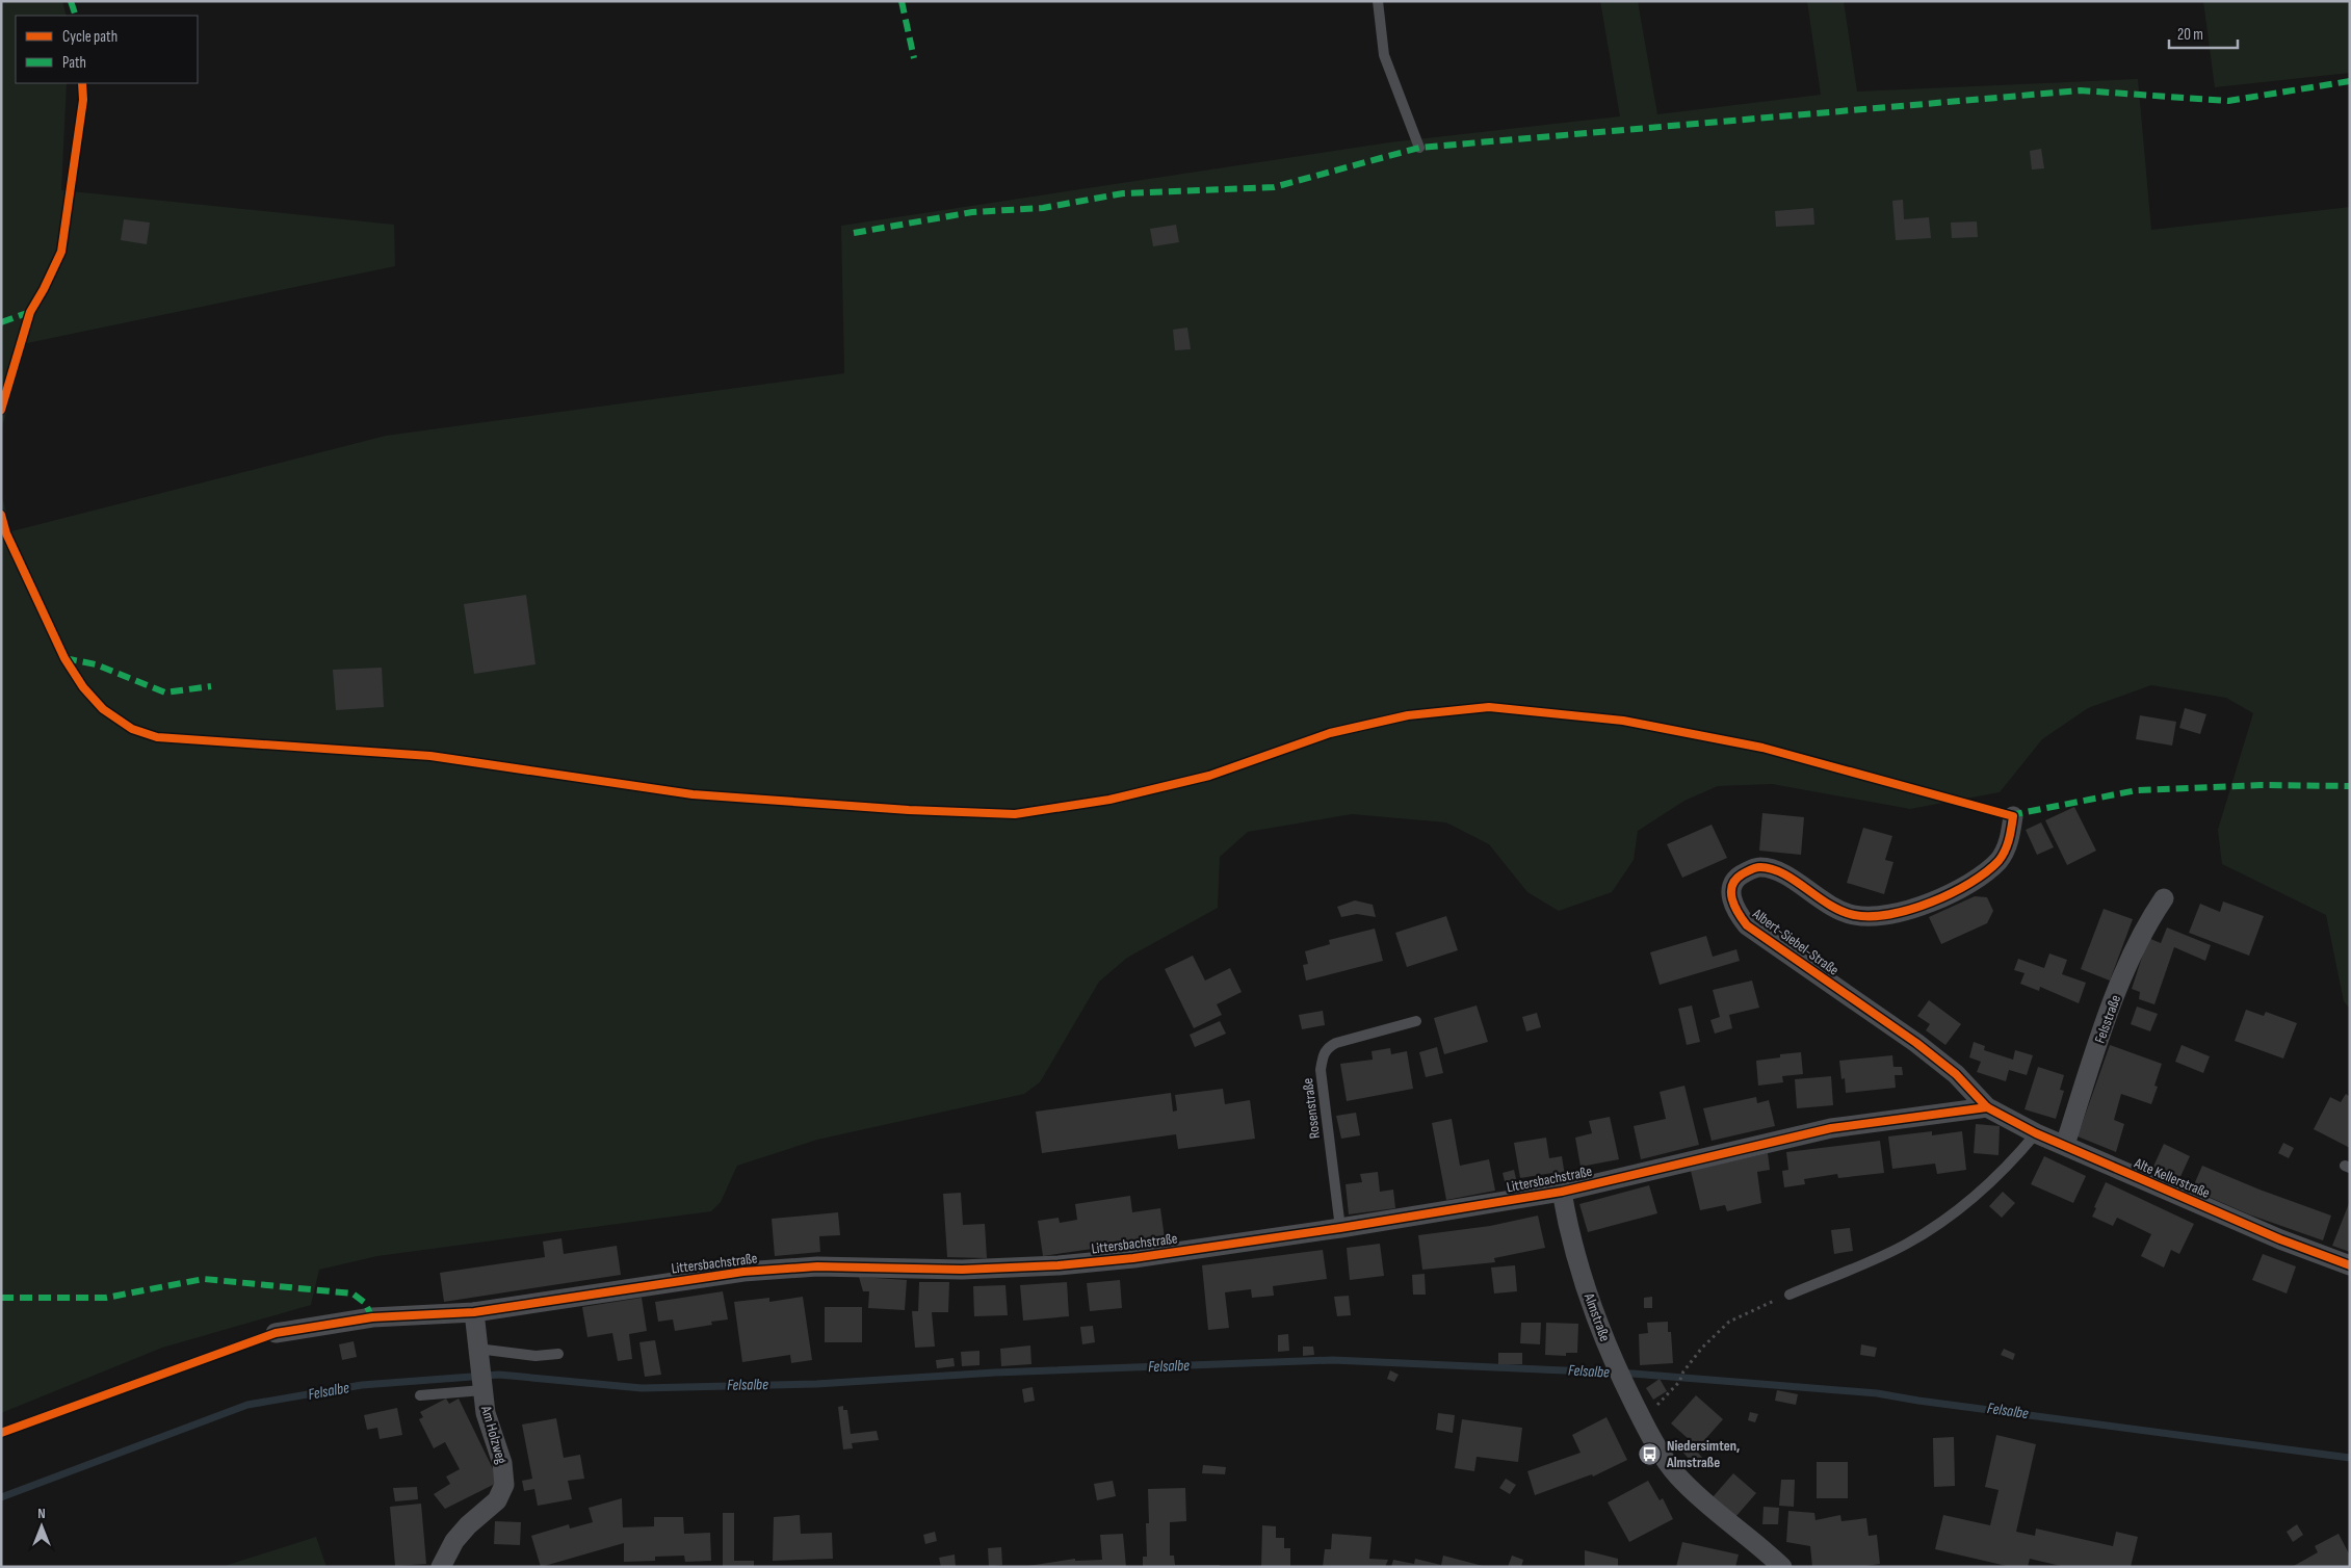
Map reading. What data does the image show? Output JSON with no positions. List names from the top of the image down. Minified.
{"streets":{"street":["Albert-Siebel-Straße","Felsstraße","Alte Kellerstraße","Littersbachstraße","Almstraße","Am Holzweg"],"lane":["Rosenstraße"]},"crossings":[["Albert-Siebel-Straße","Alte Kellerstraße"],["Albert-Siebel-Straße","Littersbachstraße"],["Felsstraße","Alte Kellerstraße"],["Rosenstraße","Littersbachstraße"],["Alte Kellerstraße","Littersbachstraße"],["Littersbachstraße","Almstraße"],["Littersbachstraße","Am Holzweg"]],"water":["Felsalbe"],"places":{"bus stop":["Niedersimten, Almstraße"]},"legend":["Cycle path","Path"],"scale_bar":"20 m","north":"top"}
